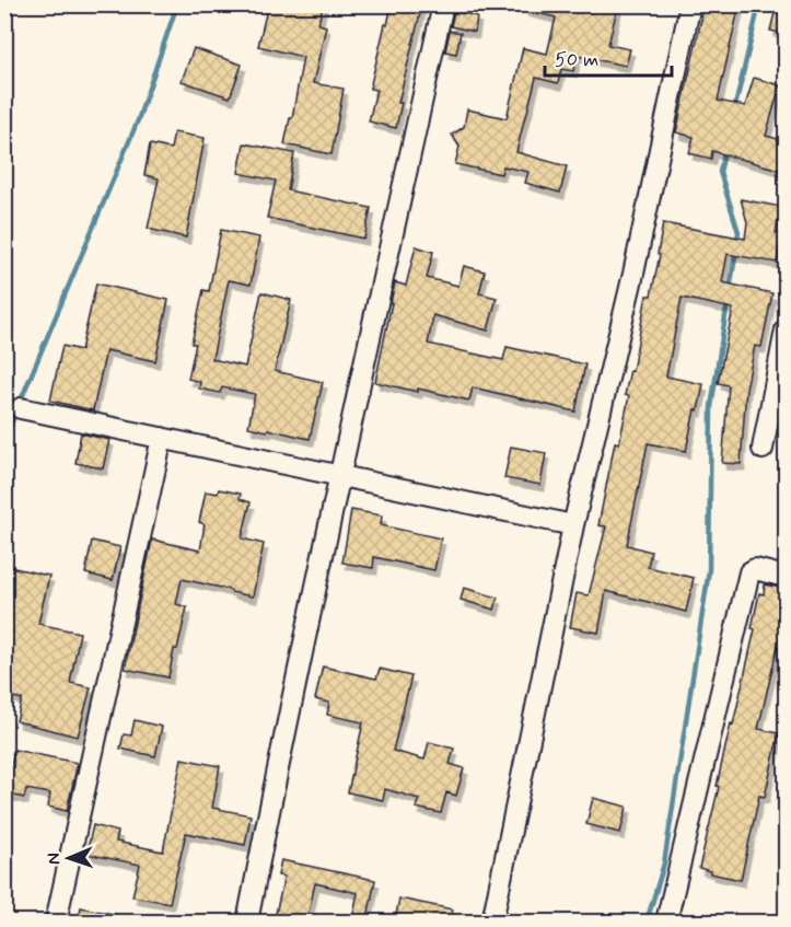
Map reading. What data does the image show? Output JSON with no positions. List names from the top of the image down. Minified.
{"scale_bar":"50 m","north":"left"}
